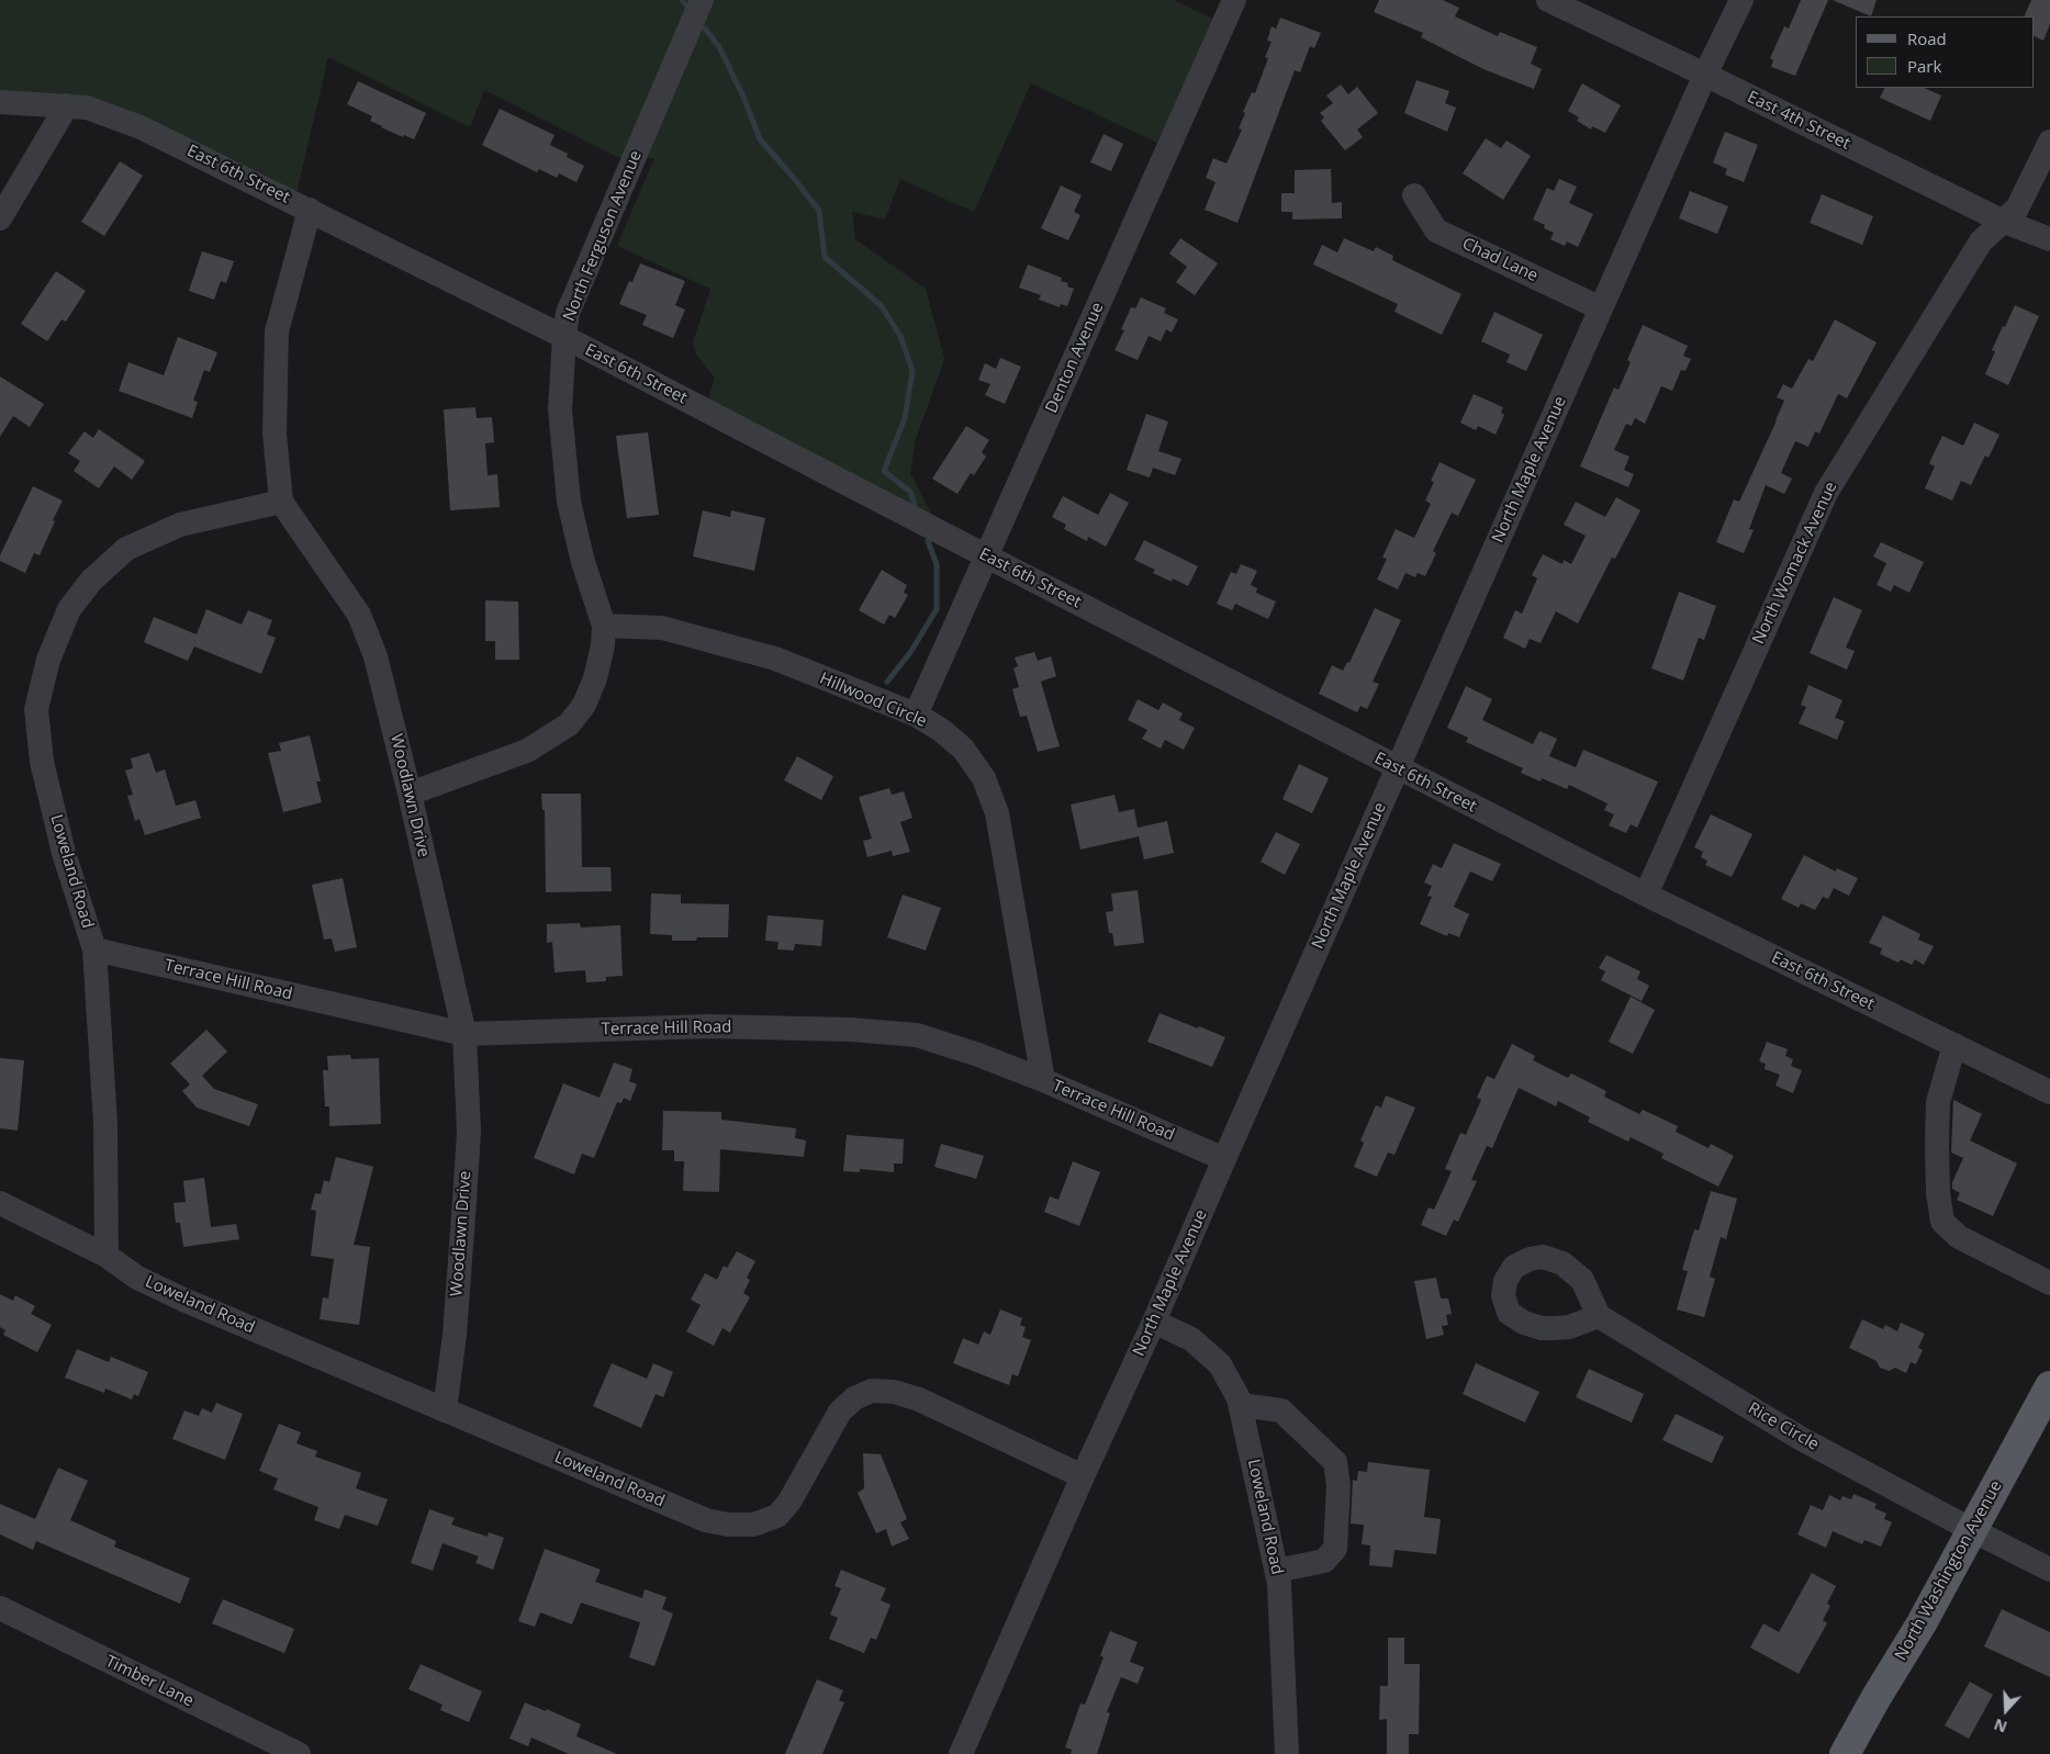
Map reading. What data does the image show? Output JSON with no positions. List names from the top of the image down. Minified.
{"streets":{"main road":["North Washington Avenue"],"street":["East 4th Street","East 6th Street","North Ferguson Avenue","Chad Lane","Denton Avenue","North Maple Avenue","North Womack Avenue","Hillwood Circle","Woodlawn Drive","Loweland Road","Terrace Hill Road","Rice Circle","Timber Lane"]},"crossings":[["East 4th Street","North Maple Avenue"],["East 4th Street","North Womack Avenue"],["East 6th Street","North Ferguson Avenue"],["East 6th Street","Denton Avenue"],["East 6th Street","North Maple Avenue"],["East 6th Street","North Womack Avenue"],["East 6th Street","Woodlawn Drive"],["North Ferguson Avenue","Hillwood Circle"],["North Ferguson Avenue","Woodlawn Drive"],["Chad Lane","North Maple Avenue"],["Denton Avenue","Hillwood Circle"],["North Maple Avenue","Loweland Road"],["North Maple Avenue","Terrace Hill Road"],["Hillwood Circle","Terrace Hill Road"],["Woodlawn Drive","Loweland Road"],["Woodlawn Drive","Terrace Hill Road"],["Loweland Road","Terrace Hill Road"],["Rice Circle","North Washington Avenue"]],"legend":["Road","Park"],"north":"bottom"}
